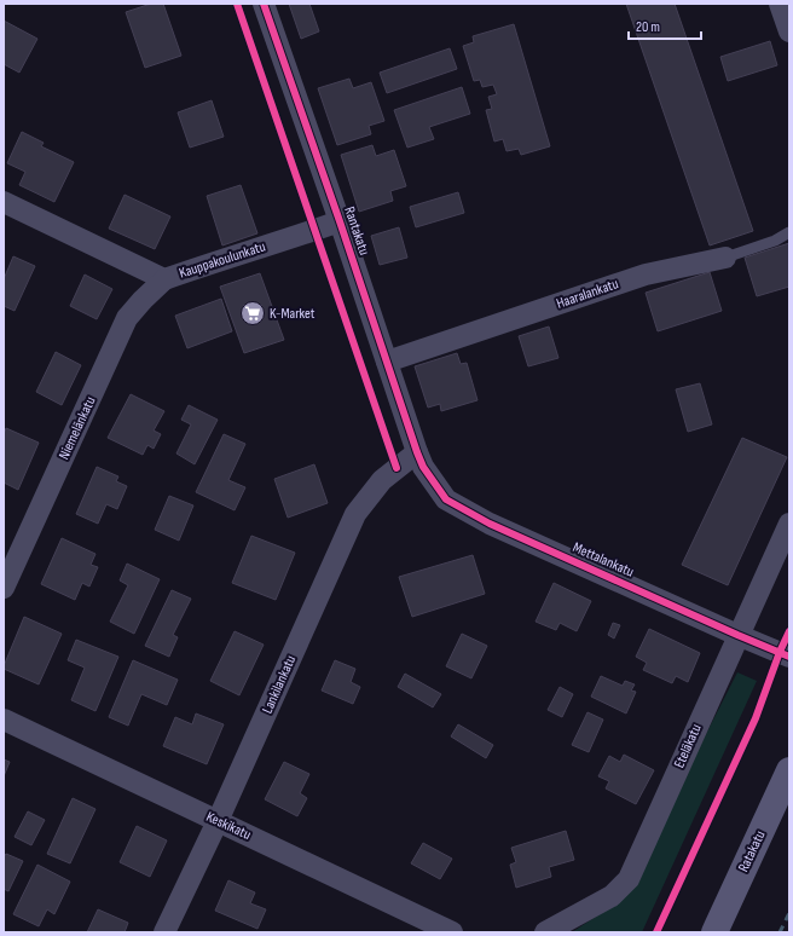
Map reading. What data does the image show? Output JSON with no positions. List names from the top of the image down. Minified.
{"streets":{"main road":["Ratakatu"],"street":["Rantakatu","Kauppakoulunkatu","Haaralankatu","Niemelänkatu","Mettalankatu","Lankilankatu","Eteläkatu","Keskikatu"]},"crossings":[["Rantakatu","Kauppakoulunkatu"],["Rantakatu","Haaralankatu"],["Rantakatu","Mettalankatu"],["Rantakatu","Lankilankatu"],["Kauppakoulunkatu","Niemelänkatu"],["Mettalankatu","Lankilankatu"],["Mettalankatu","Eteläkatu"],["Lankilankatu","Keskikatu"]],"places":{"supermarket":["K-Market"]},"scale_bar":"20 m"}
